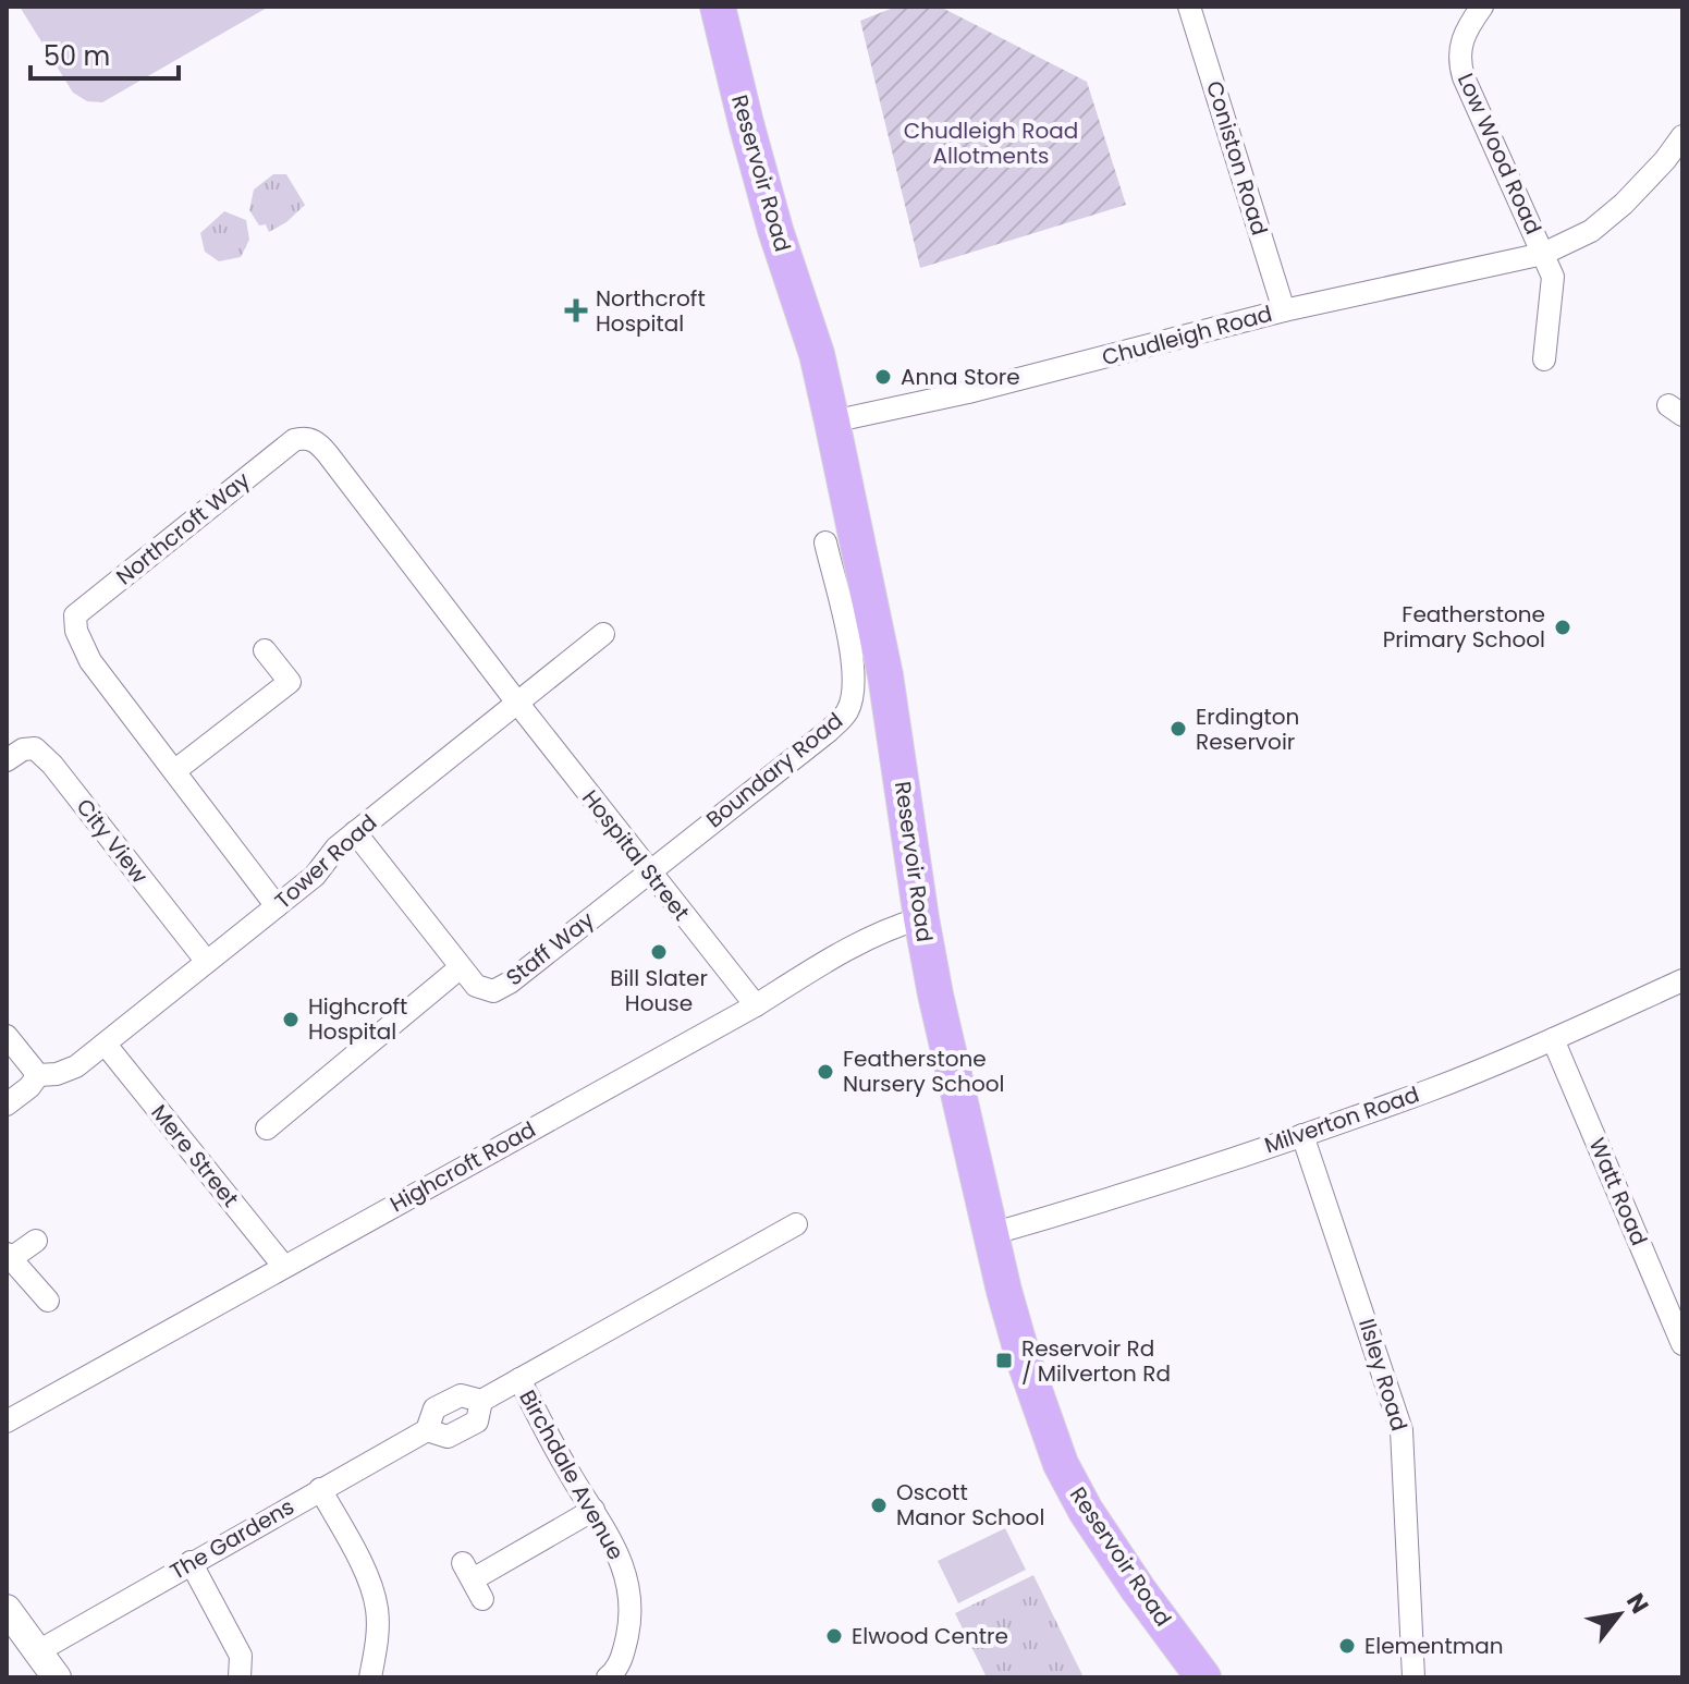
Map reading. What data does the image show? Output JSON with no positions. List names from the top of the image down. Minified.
{"streets":{"main road":["Reservoir Road"],"street":["Low Wood Road","Coniston Road","Chudleigh Road","Northcroft Way","Boundary Road","City View","Hospital Street","Tower Road","Staff Way","Milverton Road","Mere Street","Highcroft Road","Watt Road","Ilsley Road","Birchdale Avenue","The Gardens"]},"crossings":[["Low Wood Road","Chudleigh Road"],["Coniston Road","Chudleigh Road"],["Reservoir Road","Chudleigh Road"],["Reservoir Road","Milverton Road"],["Reservoir Road","Highcroft Road"],["Northcroft Way","Hospital Street"],["Northcroft Way","Tower Road"],["Boundary Road","Hospital Street"],["Boundary Road","Staff Way"],["City View","Tower Road"],["Hospital Street","Tower Road"],["Hospital Street","Staff Way"],["Hospital Street","Highcroft Road"],["Tower Road","Staff Way"],["Tower Road","Mere Street"],["Milverton Road","Watt Road"],["Milverton Road","Ilsley Road"],["Mere Street","Highcroft Road"],["Birchdale Avenue","The Gardens"]],"parks":["Chudleigh Road Allotments"],"places":{"health":["Northcroft Hospital"],"other":["Anna Store","Featherstone Primary School","Erdington Reservoir","Bill Slater House","Highcroft Hospital","Featherstone Nursery School","Oscott Manor School","Elwood Centre","Elementman"],"transit":["Reservoir Rd / Milverton Rd"]},"scale_bar":"50 m","north":"top right"}
